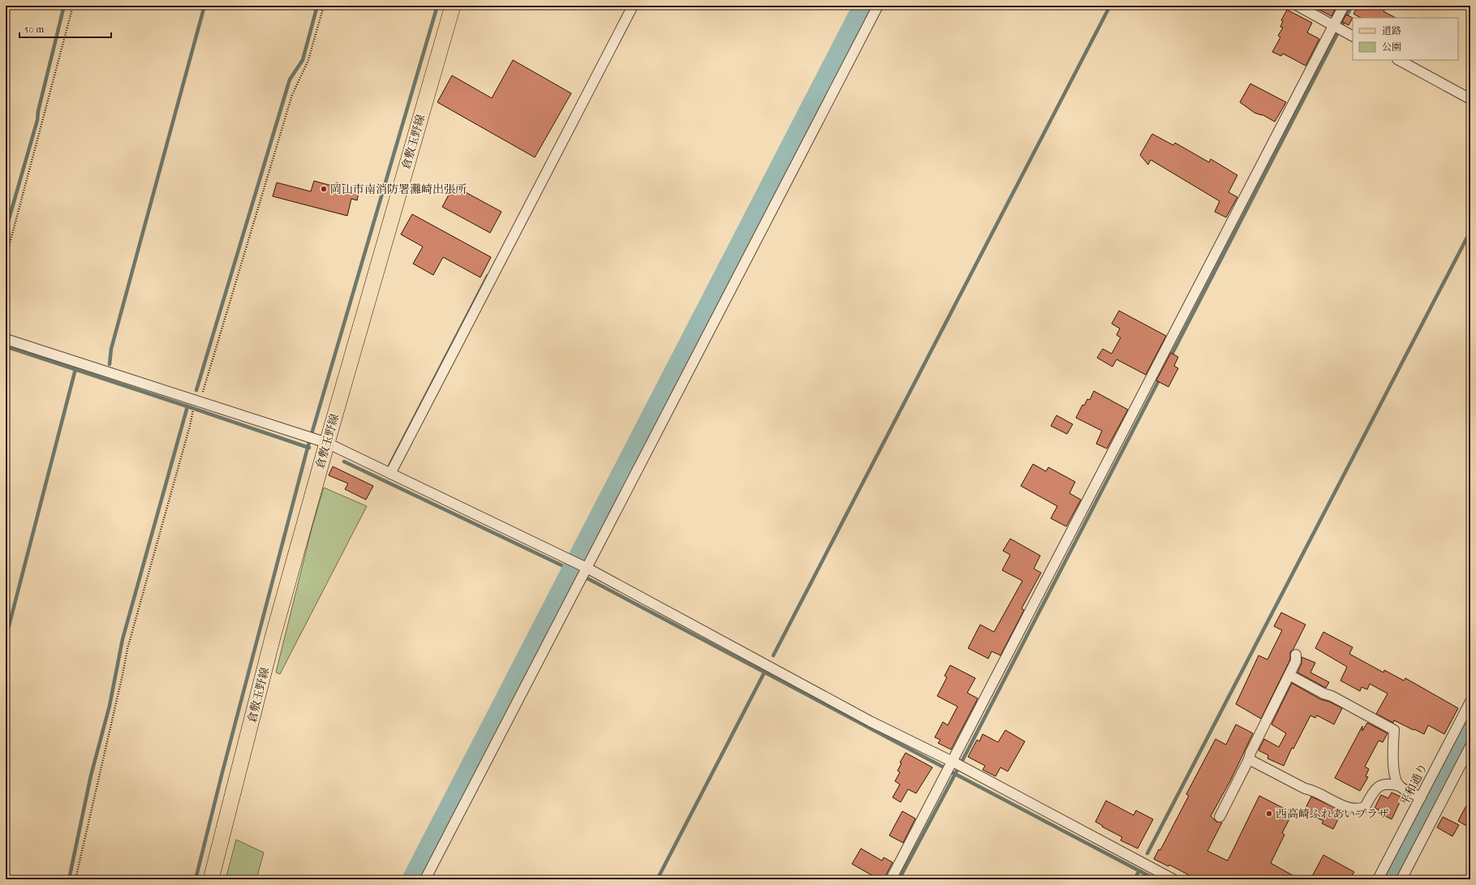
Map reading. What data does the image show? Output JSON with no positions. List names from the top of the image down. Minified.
{"streets":{"main road":["倉敷玉野線"],"street":["平和通り"]},"places":["岡山市南消防署灘崎出張所","西高崎ふれあいプラザ"],"legend":["道路","公園"],"scale_bar":"50 m"}
